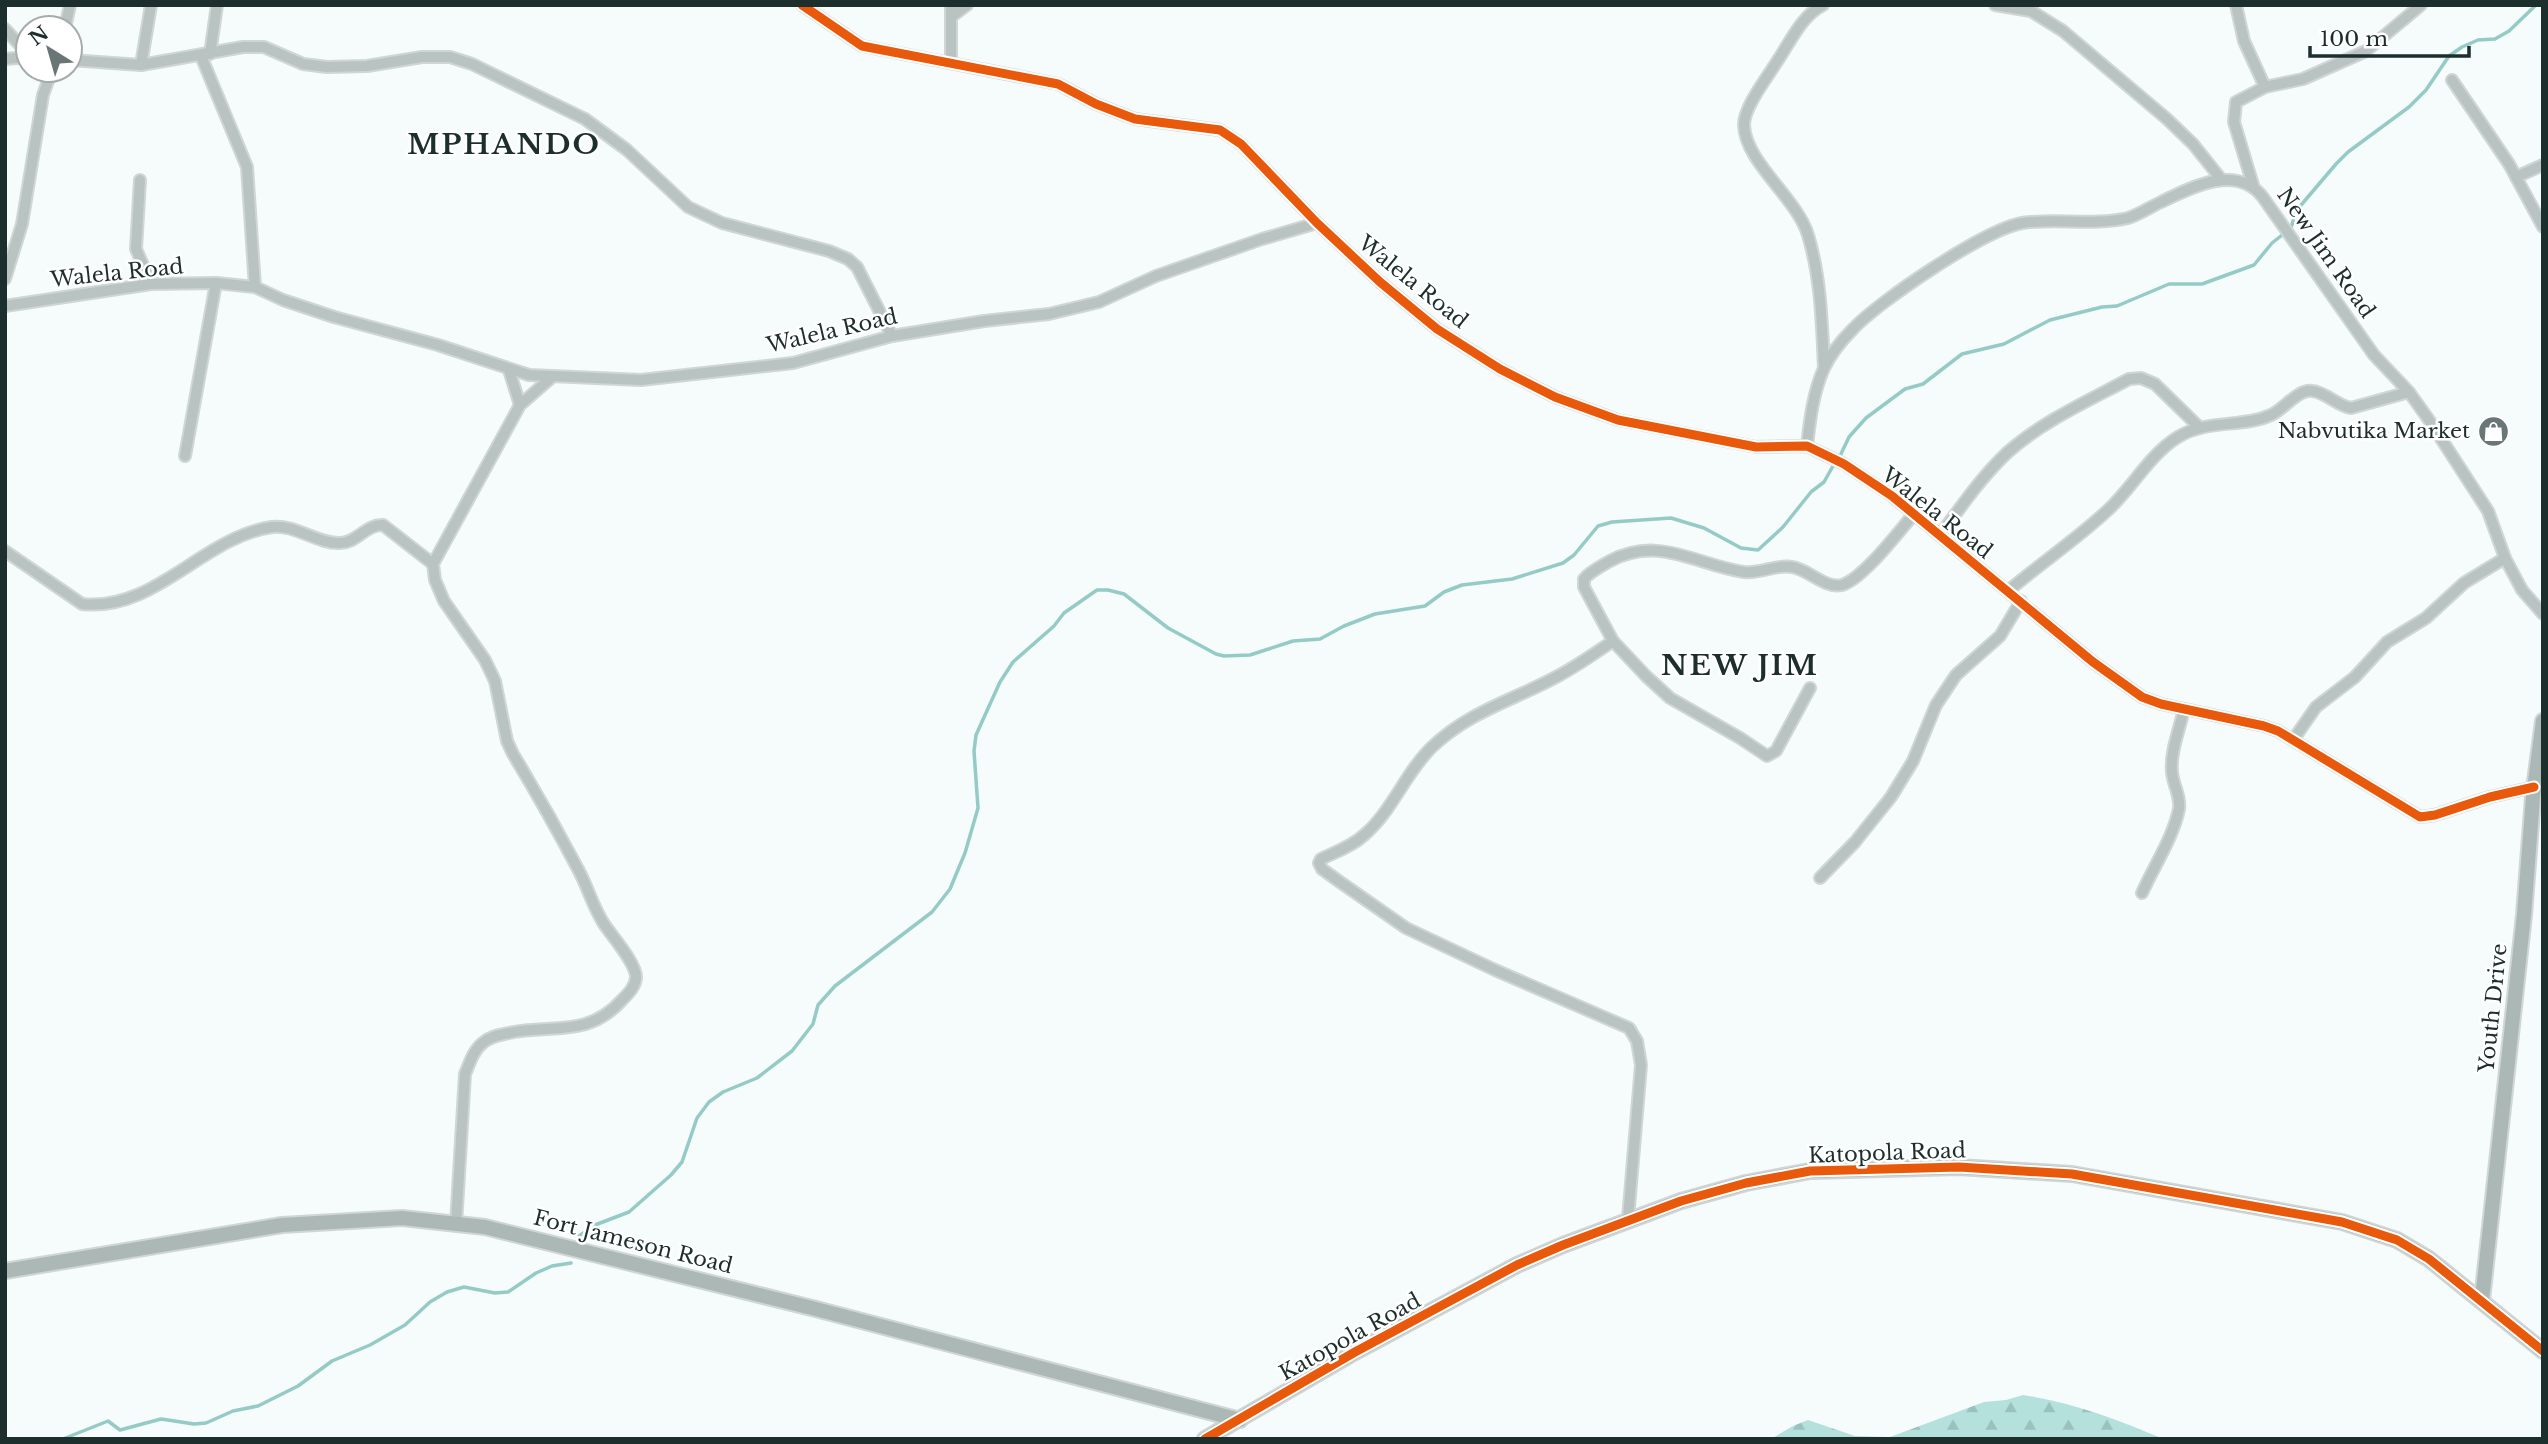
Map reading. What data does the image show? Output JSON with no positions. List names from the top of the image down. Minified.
{"streets":{"street":["New Jim Road","Walela Road","Youth Drive","Katopola Road","Fort Jameson Road"]},"crossings":[["Walela Road","Youth Drive"],["Youth Drive","Katopola Road"],["Katopola Road","Fort Jameson Road"]],"districts":["MPHANDO","NEW JIM"],"places":{"shop":["Nabvutika Market"]},"scale_bar":"100 m","north":"top left"}
